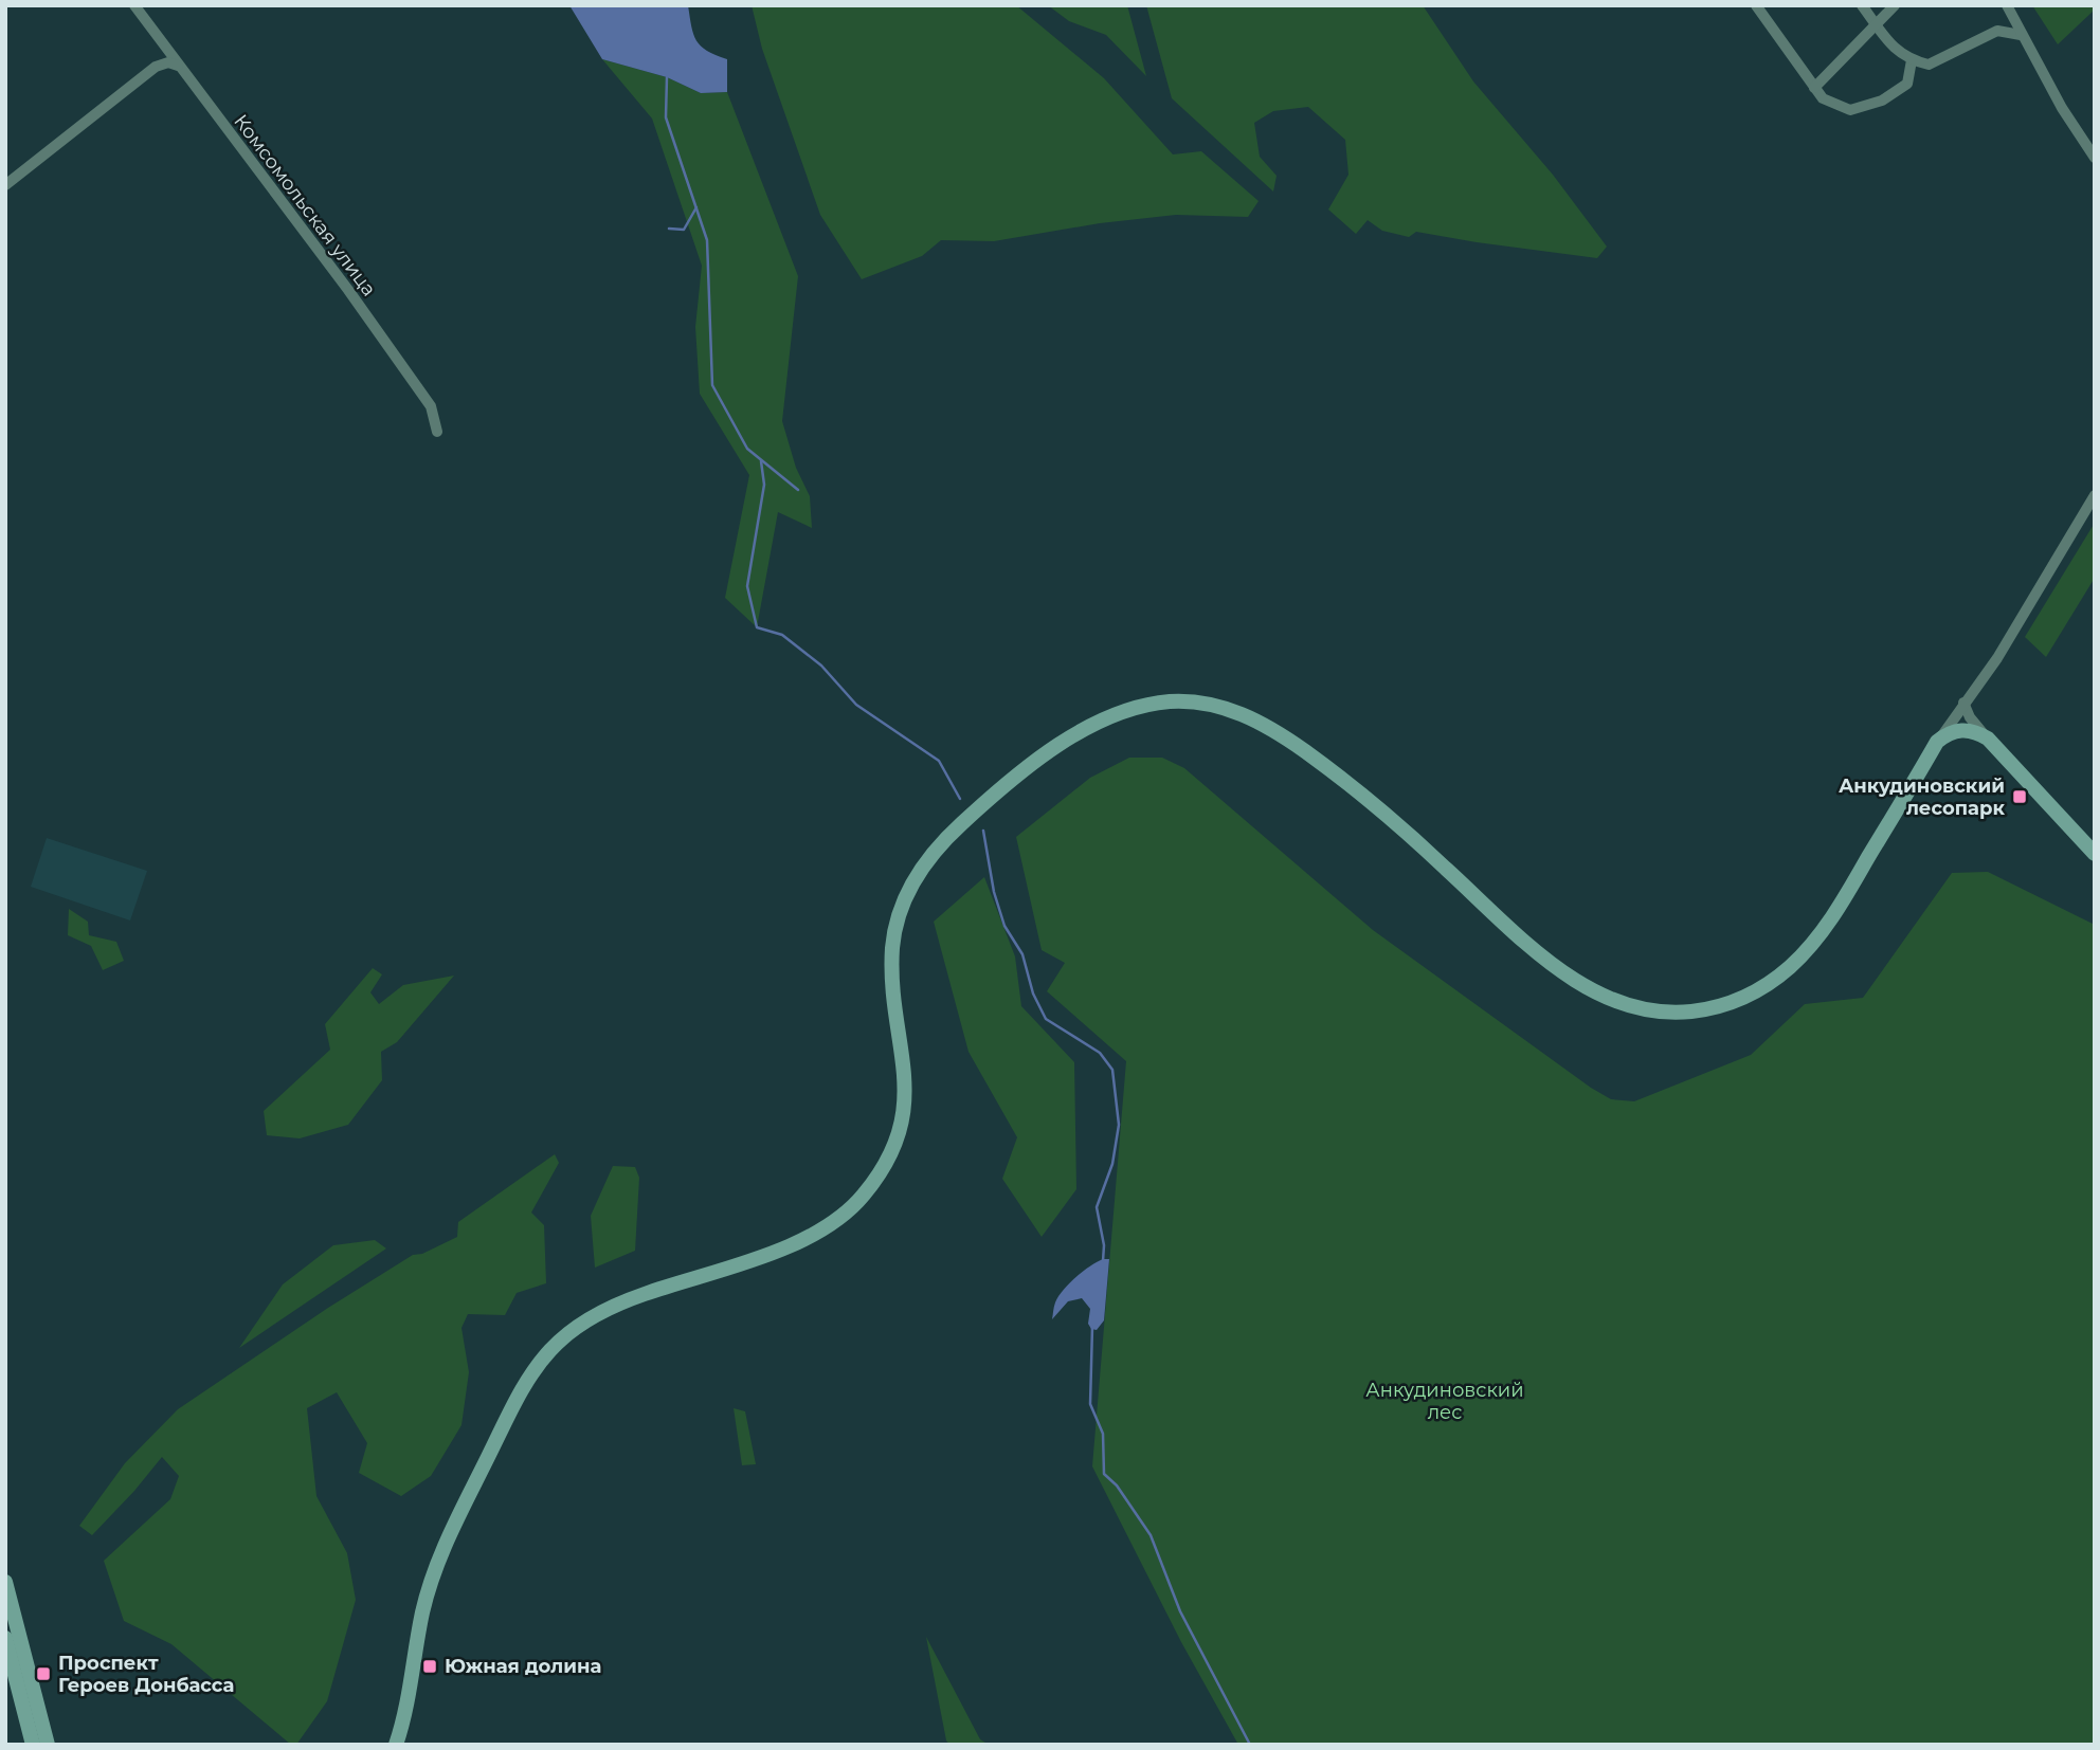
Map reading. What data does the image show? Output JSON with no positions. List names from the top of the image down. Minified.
{"streets":{"street":["Комсомольская улица"]},"parks":["Анкудиновский лес"],"places":{"transit":["Анкудиновский лесопарк","Южная долина","Проспект Героев Донбасса"]}}
